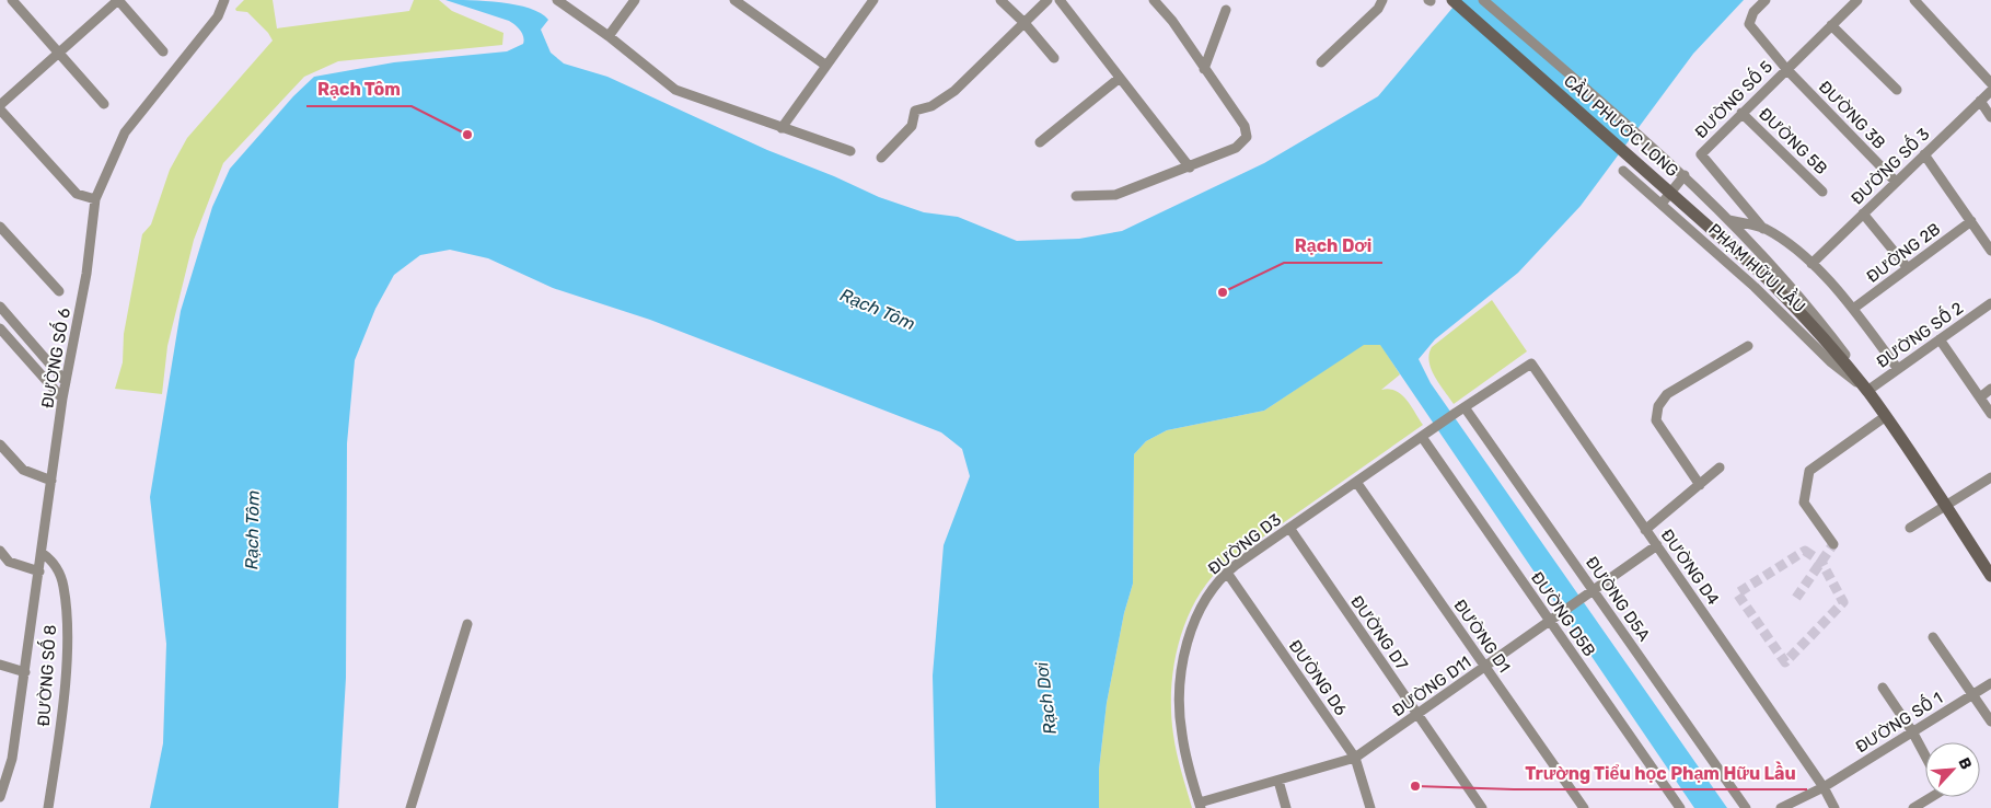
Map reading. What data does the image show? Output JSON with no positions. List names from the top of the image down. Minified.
{"streets":{"main road":["CẦU PHƯỚC LONG","PHẠM HỮU LẦU"],"street":["ĐƯỜNG SỐ 5","ĐƯỜNG 3B","ĐƯỜNG 5B","ĐƯỜNG SỐ 3","ĐƯỜNG 2B","ĐƯỜNG SỐ 2","ĐƯỜNG SỐ 6","ĐƯỜNG D3","ĐƯỜNG D4","ĐƯỜNG D5A","ĐƯỜNG D5B","ĐƯỜNG D7","ĐƯỜNG D1","ĐƯỜNG SỐ 8","ĐƯỜNG D6","ĐƯỜNG D11","ĐƯỜNG SỐ 1"]},"crossings":[["ĐƯỜNG SỐ 5","ĐƯỜNG 3B"],["ĐƯỜNG SỐ 5","ĐƯỜNG 5B"],["ĐƯỜNG 3B","ĐƯỜNG SỐ 3"],["CẦU PHƯỚC LONG","PHẠM HỮU LẦU"],["PHẠM HỮU LẦU","ĐƯỜNG SỐ 2"],["ĐƯỜNG SỐ 6","ĐƯỜNG SỐ 8"],["ĐƯỜNG D3","ĐƯỜNG D4"],["ĐƯỜNG D3","ĐƯỜNG D5A"],["ĐƯỜNG D3","ĐƯỜNG D5B"],["ĐƯỜNG D3","ĐƯỜNG D7"],["ĐƯỜNG D3","ĐƯỜNG D1"],["ĐƯỜNG D3","ĐƯỜNG D6"],["ĐƯỜNG D3","ĐƯỜNG D11"],["ĐƯỜNG D4","ĐƯỜNG D5A"],["ĐƯỜNG D4","ĐƯỜNG D11"],["ĐƯỜNG D4","ĐƯỜNG SỐ 1"],["ĐƯỜNG D5A","ĐƯỜNG D11"],["ĐƯỜNG D5B","ĐƯỜNG D11"],["ĐƯỜNG D7","ĐƯỜNG D11"],["ĐƯỜNG D1","ĐƯỜNG D11"],["ĐƯỜNG D6","ĐƯỜNG D11"]],"water":["Rạch Tôm","Rạch Dơi"],"places":["Rạch Tôm","Rạch Dơi","Trường Tiểu học Phạm Hữu Lầu"],"north":"top right"}
